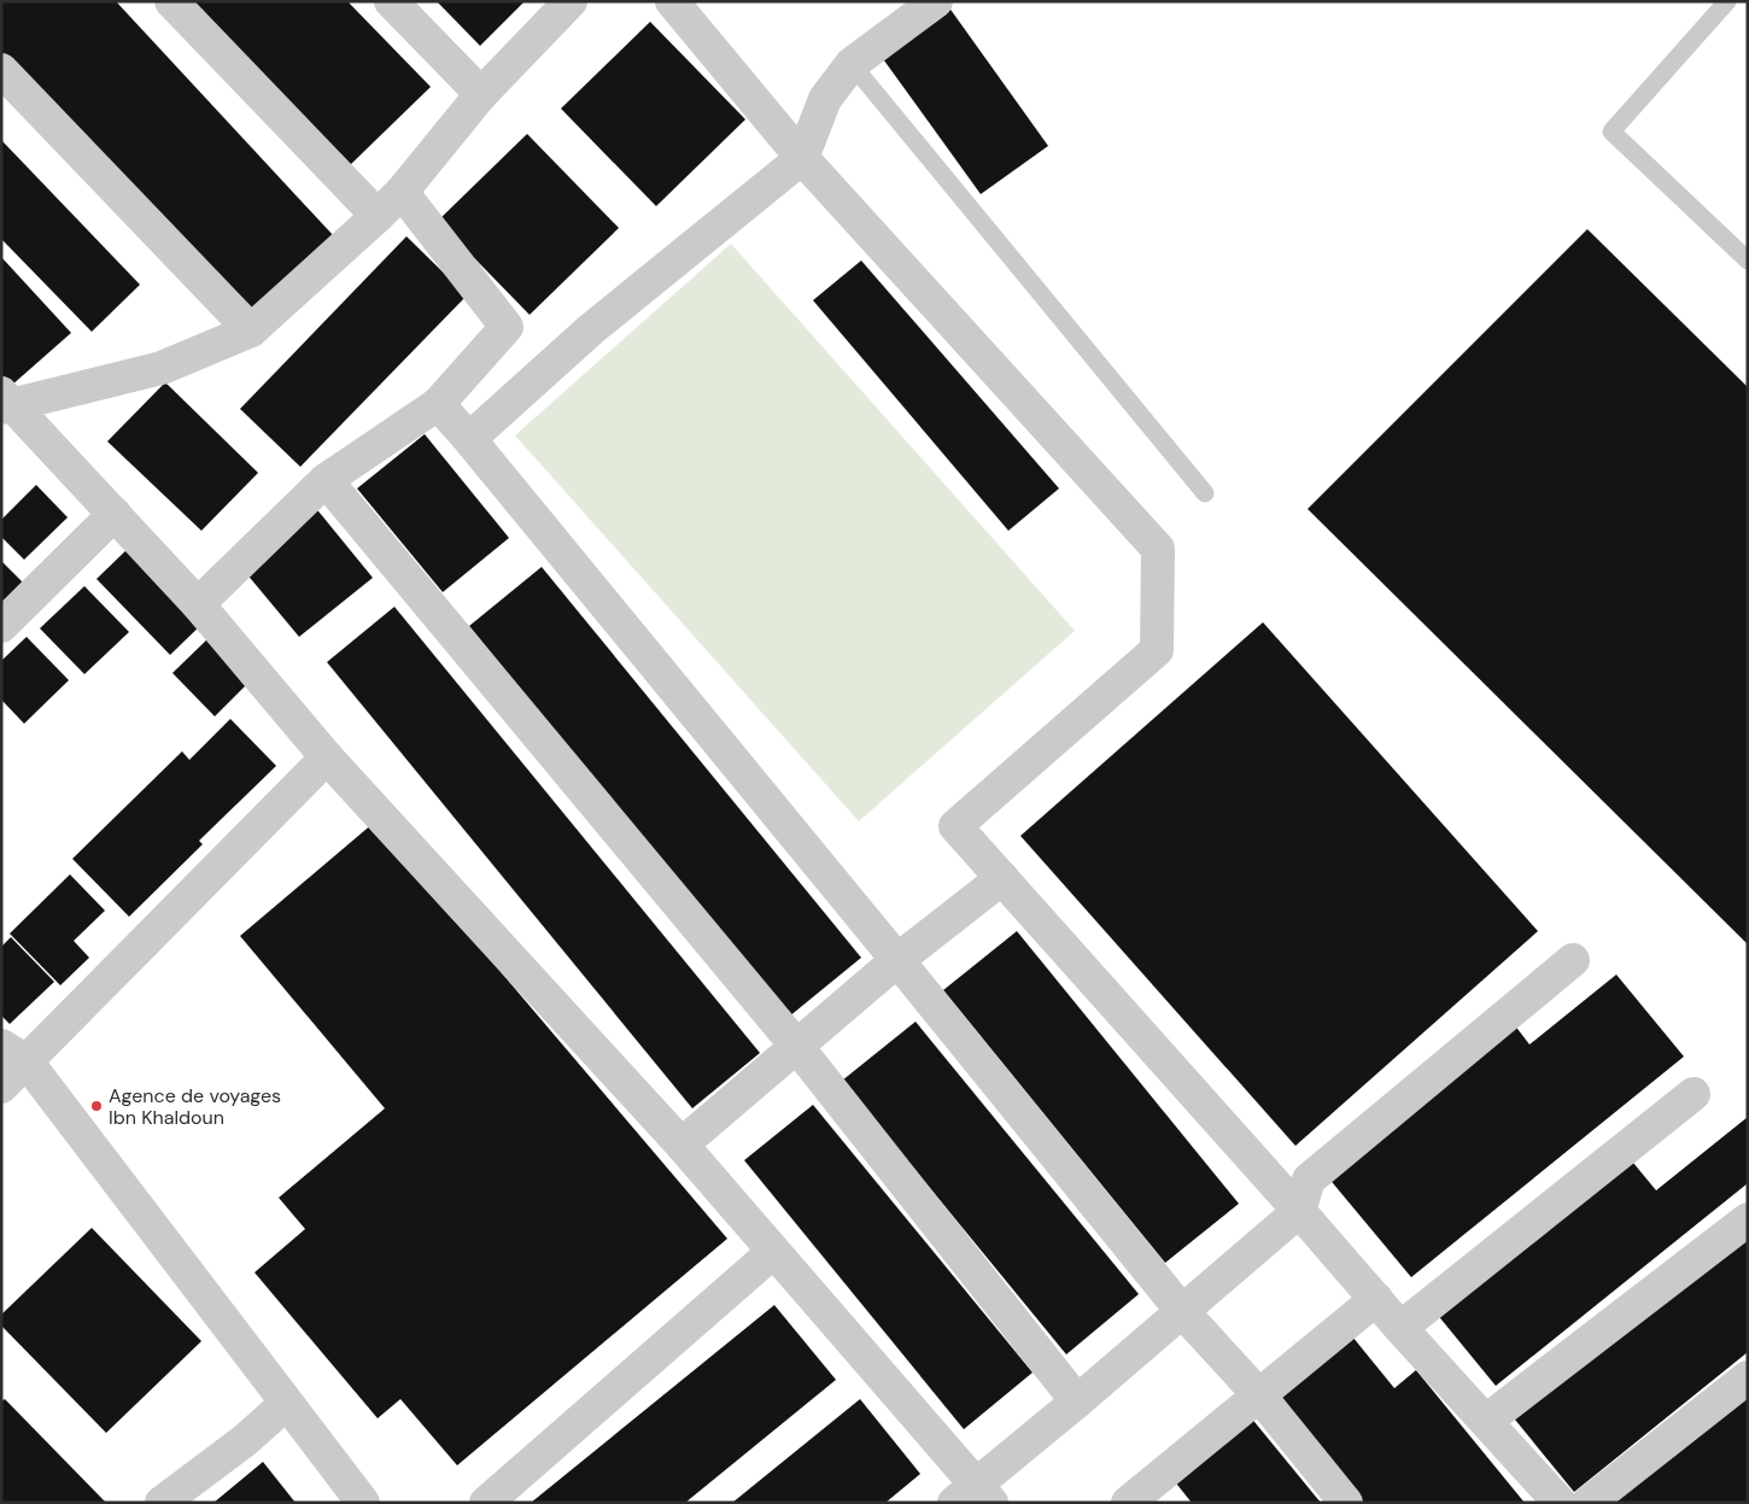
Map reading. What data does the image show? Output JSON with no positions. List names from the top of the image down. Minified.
{"places":["Agence de voyages Ibn Khaldoun"]}
